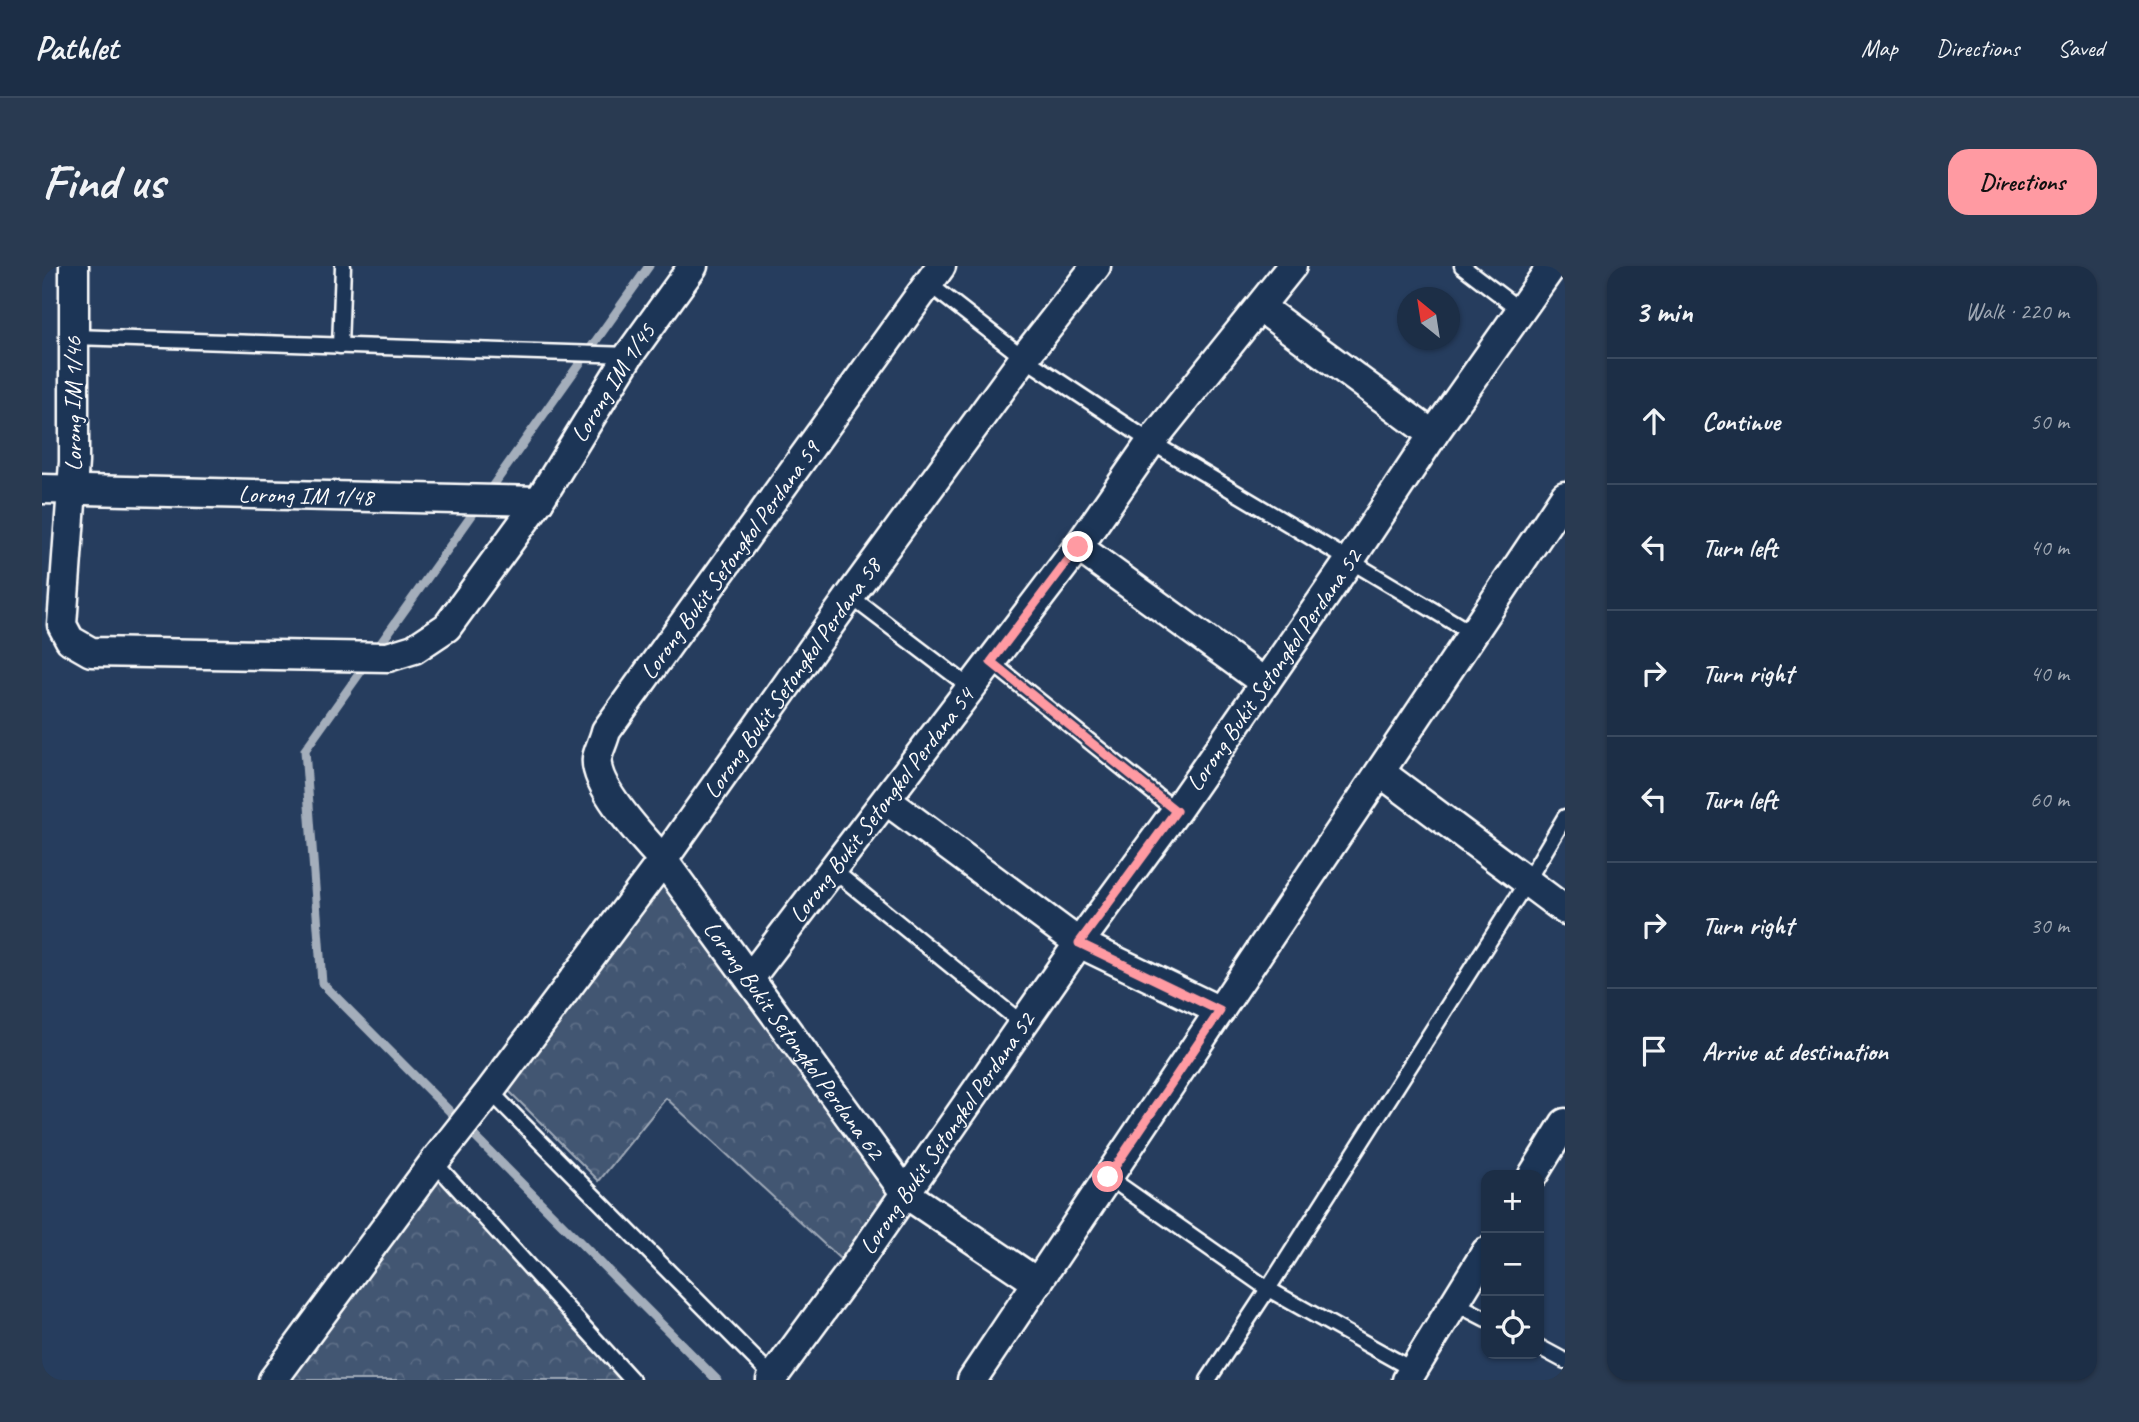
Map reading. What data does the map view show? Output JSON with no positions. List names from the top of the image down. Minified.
{"streets":{"street":["Lorong IM 1/45","Lorong IM 1/46","Lorong IM 1/48","Lorong Bukit Setongkol Perdana 59","Lorong Bukit Setongkol Perdana 52","Lorong Bukit Setongkol Perdana 58","Lorong Bukit Setongkol Perdana 54","Lorong Bukit Setongkol Perdana 62"]},"crossings":[["Lorong IM 1/45","Lorong IM 1/46"],["Lorong IM 1/45","Lorong IM 1/48"],["Lorong IM 1/46","Lorong IM 1/48"],["Lorong Bukit Setongkol Perdana 59","Lorong Bukit Setongkol Perdana 58"],["Lorong Bukit Setongkol Perdana 59","Lorong Bukit Setongkol Perdana 62"],["Lorong Bukit Setongkol Perdana 52","Lorong Bukit Setongkol Perdana 62"],["Lorong Bukit Setongkol Perdana 58","Lorong Bukit Setongkol Perdana 62"],["Lorong Bukit Setongkol Perdana 54","Lorong Bukit Setongkol Perdana 62"]],"north":"top left","page":{"header":"Pathlet","nav":["Map","Directions","Saved"],"buttons":"Directions","title":"Find us","heading":["3 min","Walk · 220 m"],"list":[["Continue","50 m"],["Turn left","40 m"],["Turn right","40 m"],["Turn left","60 m"],["Turn right","30 m"],"Arrive at destination"],"map_buttons":["+","−"]}}
